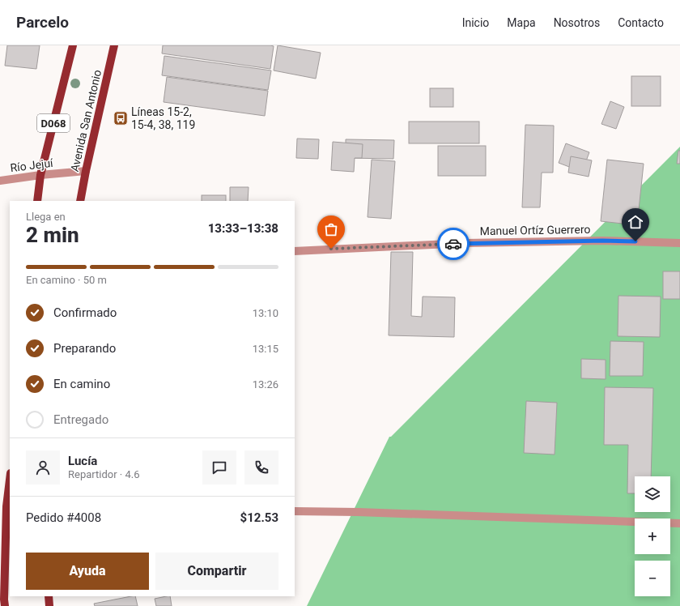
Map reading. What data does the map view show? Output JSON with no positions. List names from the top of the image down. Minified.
{"streets":{"main road":["Avenida San Antonio","D068"],"street":["Río Jejuí","Manuel Ortíz Guerrero"]},"crossings":[["Avenida San Antonio","Río Jejuí"],["D068","Río Jejuí"]],"places":{"bus stop":["Líneas 15-2, 15-4, 38, 119"]},"page":{"header":"Parcelo","nav":["Inicio","Mapa","Nosotros","Contacto"],"heading":["2 min","Llega en","13:33–13:38"],"panel":["Lucía","Repartidor · 4.6","Pedido #4008","$12.53"],"bar":"En camino · 50 m","list":[["Confirmado","13:10"],["Preparando","13:15"],["En camino","13:26"],"Entregado"],"map_buttons":["+","−"],"buttons":["Ayuda","Compartir"]}}
